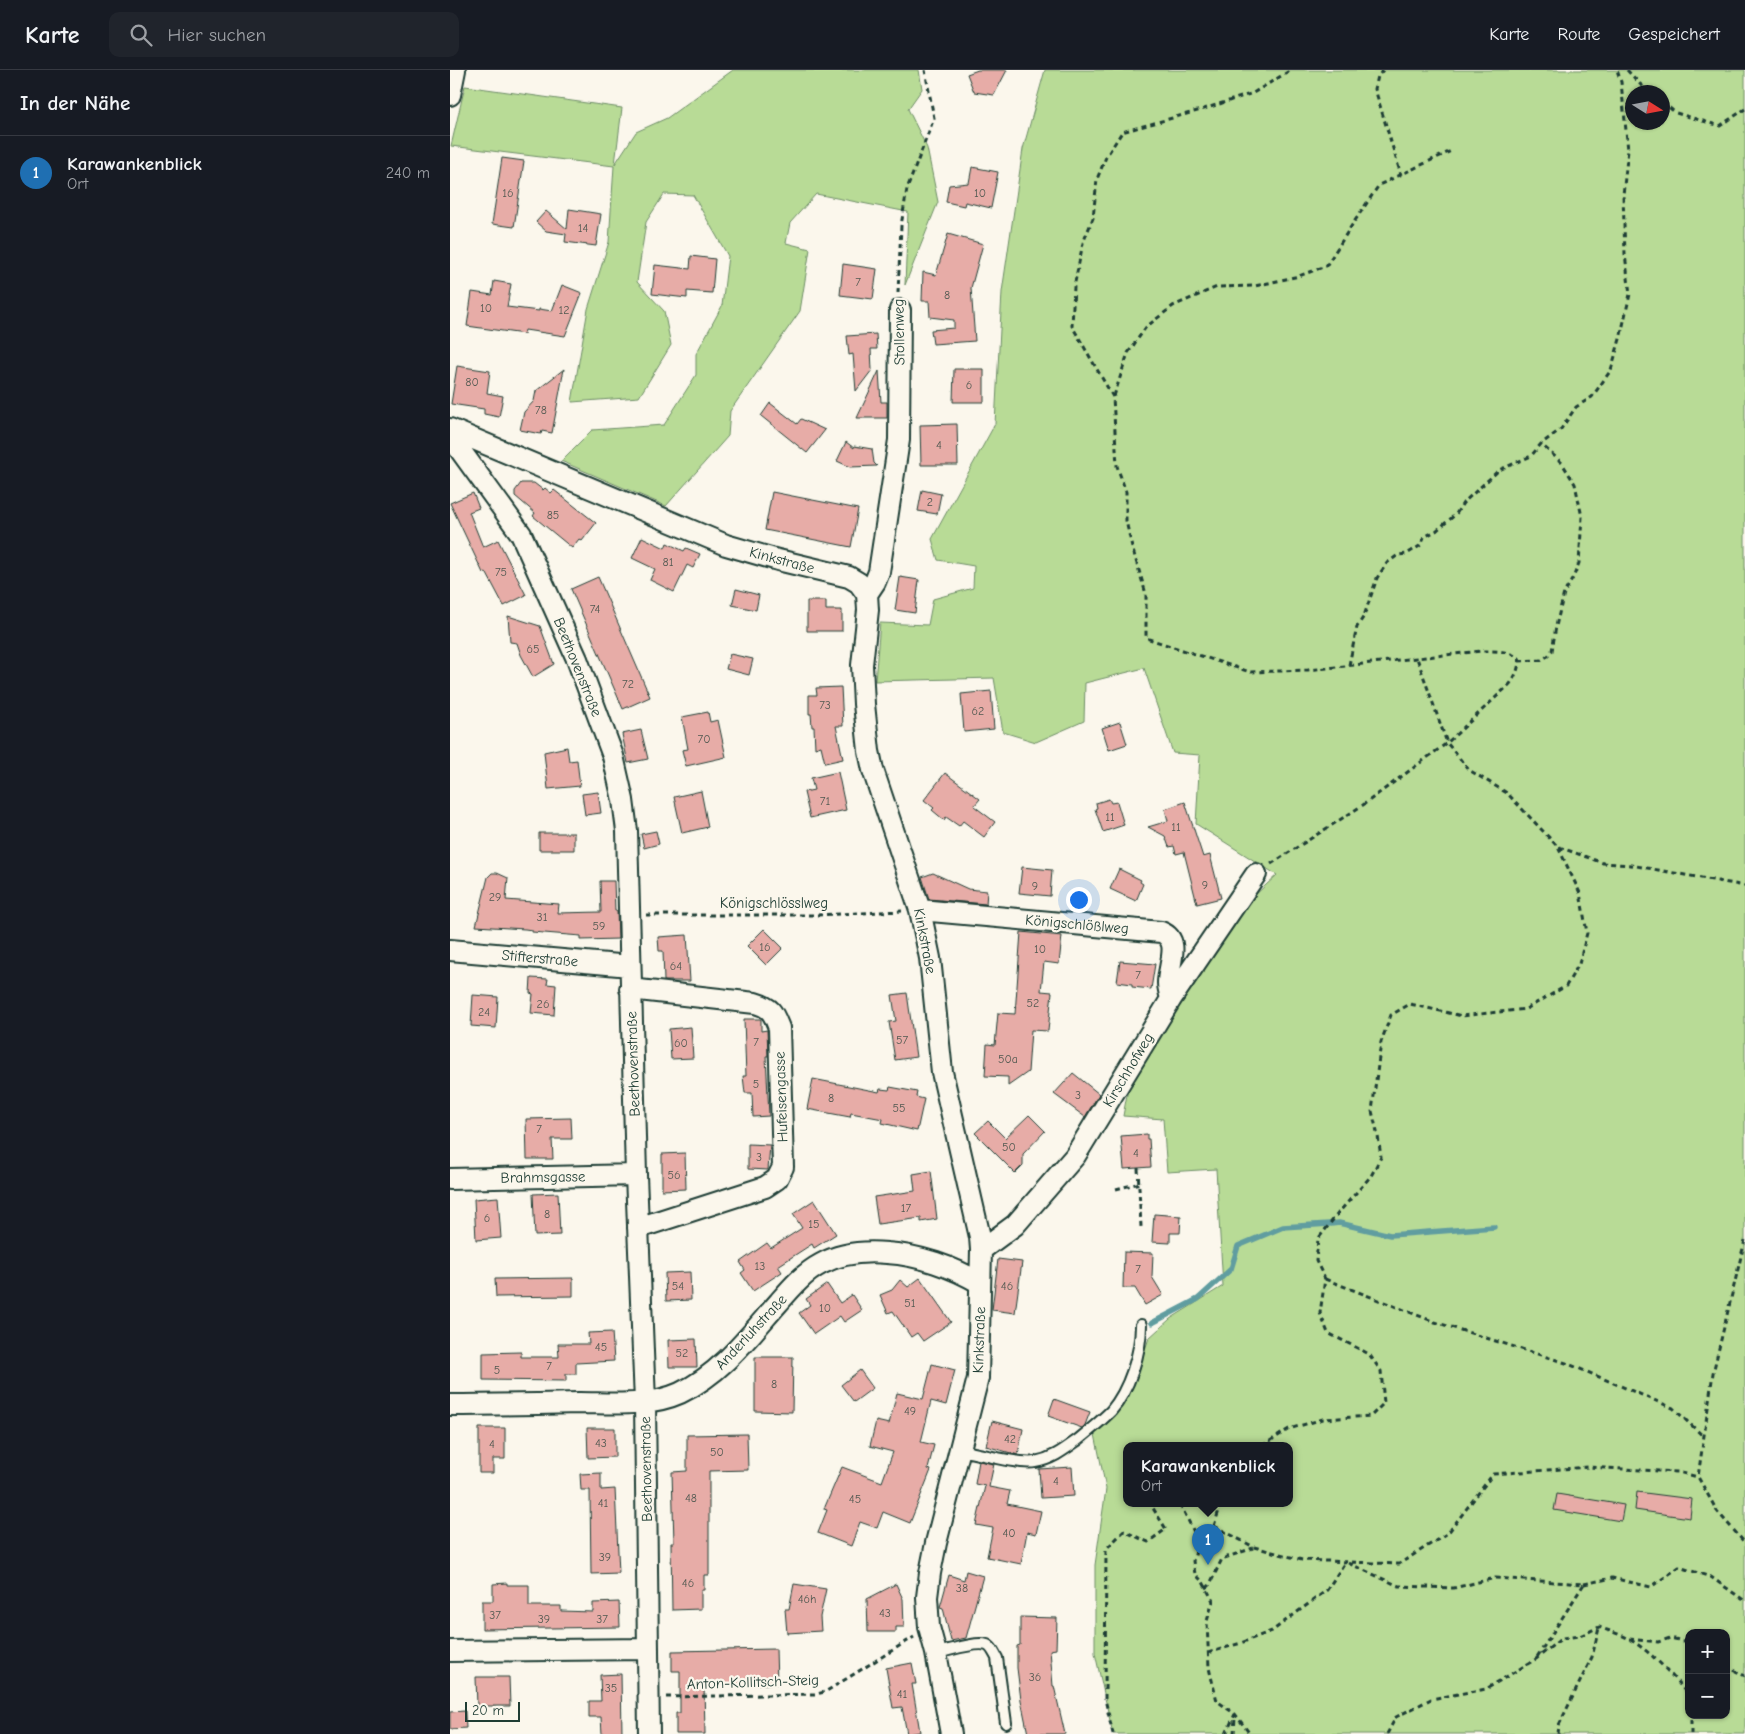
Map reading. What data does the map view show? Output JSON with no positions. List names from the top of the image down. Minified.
{"streets":{"street":["Stollenweg","Kinkstraße","Beethovenstraße","Königschlößlweg","Stifterstraße","Kirschhofweg","Hufeisengasse","Brahmsgasse","Anderluhstraße"],"path":["Königschlösslweg","Anton-Kollitsch-Steig"]},"crossings":[["Stollenweg","Kinkstraße"],["Kinkstraße","Königschlösslweg"],["Kinkstraße","Königschlößlweg"],["Kinkstraße","Kirschhofweg"],["Kinkstraße","Anderluhstraße"],["Kinkstraße","Anton-Kollitsch-Steig"],["Beethovenstraße","Königschlösslweg"],["Beethovenstraße","Stifterstraße"],["Beethovenstraße","Hufeisengasse"],["Beethovenstraße","Brahmsgasse"],["Beethovenstraße","Anderluhstraße"],["Beethovenstraße","Anton-Kollitsch-Steig"],["Königschlösslweg","Königschlößlweg"],["Königschlößlweg","Kirschhofweg"]],"house_numbers":["16","10","14","7","8","10","12","80","6","78","4","2","85","81","75","74","65","72","73","62","70","71","11","11","9","9","29","31","59","16","10","64","7","52","26","24","57","7","60","50a","5","3","8","55","7","50","4","3","56","17","8","6","15","13","7","54","46","51","10","45","52","7","5","8","49","42","43","4","50","4","48","45","41","40","39","46","38","46h","43","37","39","37","36","35","41"],"scale_bar":"20 m","north":"right","page":{"header":"Karte","search":"Hier suchen","nav":["Karte","Route","Gespeichert"],"heading":"In der Nähe","list":[{"mark":"1","name":"Karawankenblick","note":"Ort","value":"240 m"}],"popup":["Karawankenblick","Ort"],"pins":"1","map_buttons":["+","−"],"scale":"20 m"}}
